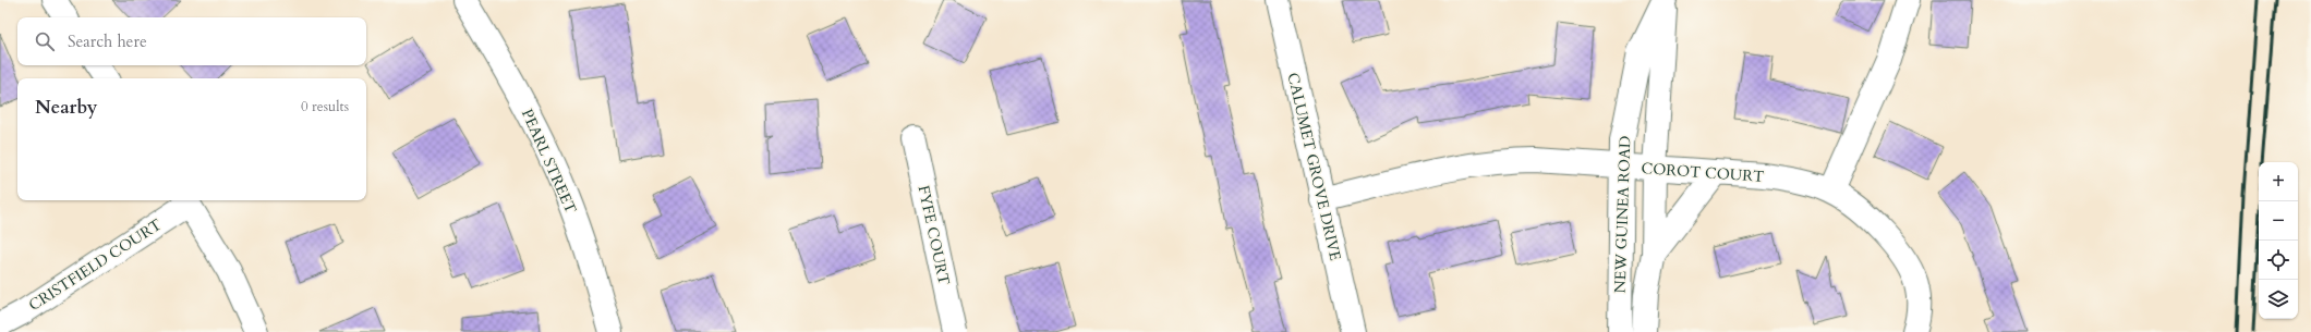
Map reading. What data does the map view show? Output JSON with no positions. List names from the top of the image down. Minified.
{"streets":{"street":["PEARL STREET","CALUMET GROVE DRIVE","COROT COURT","NEW GUINEA ROAD","FYFE COURT","CRISTFIELD COURT"]},"crossings":[["CALUMET GROVE DRIVE","COROT COURT"],["COROT COURT","NEW GUINEA ROAD"]],"page":{"search":"Search here","heading":["Nearby","0 results"],"map_buttons":["+","−"]}}
